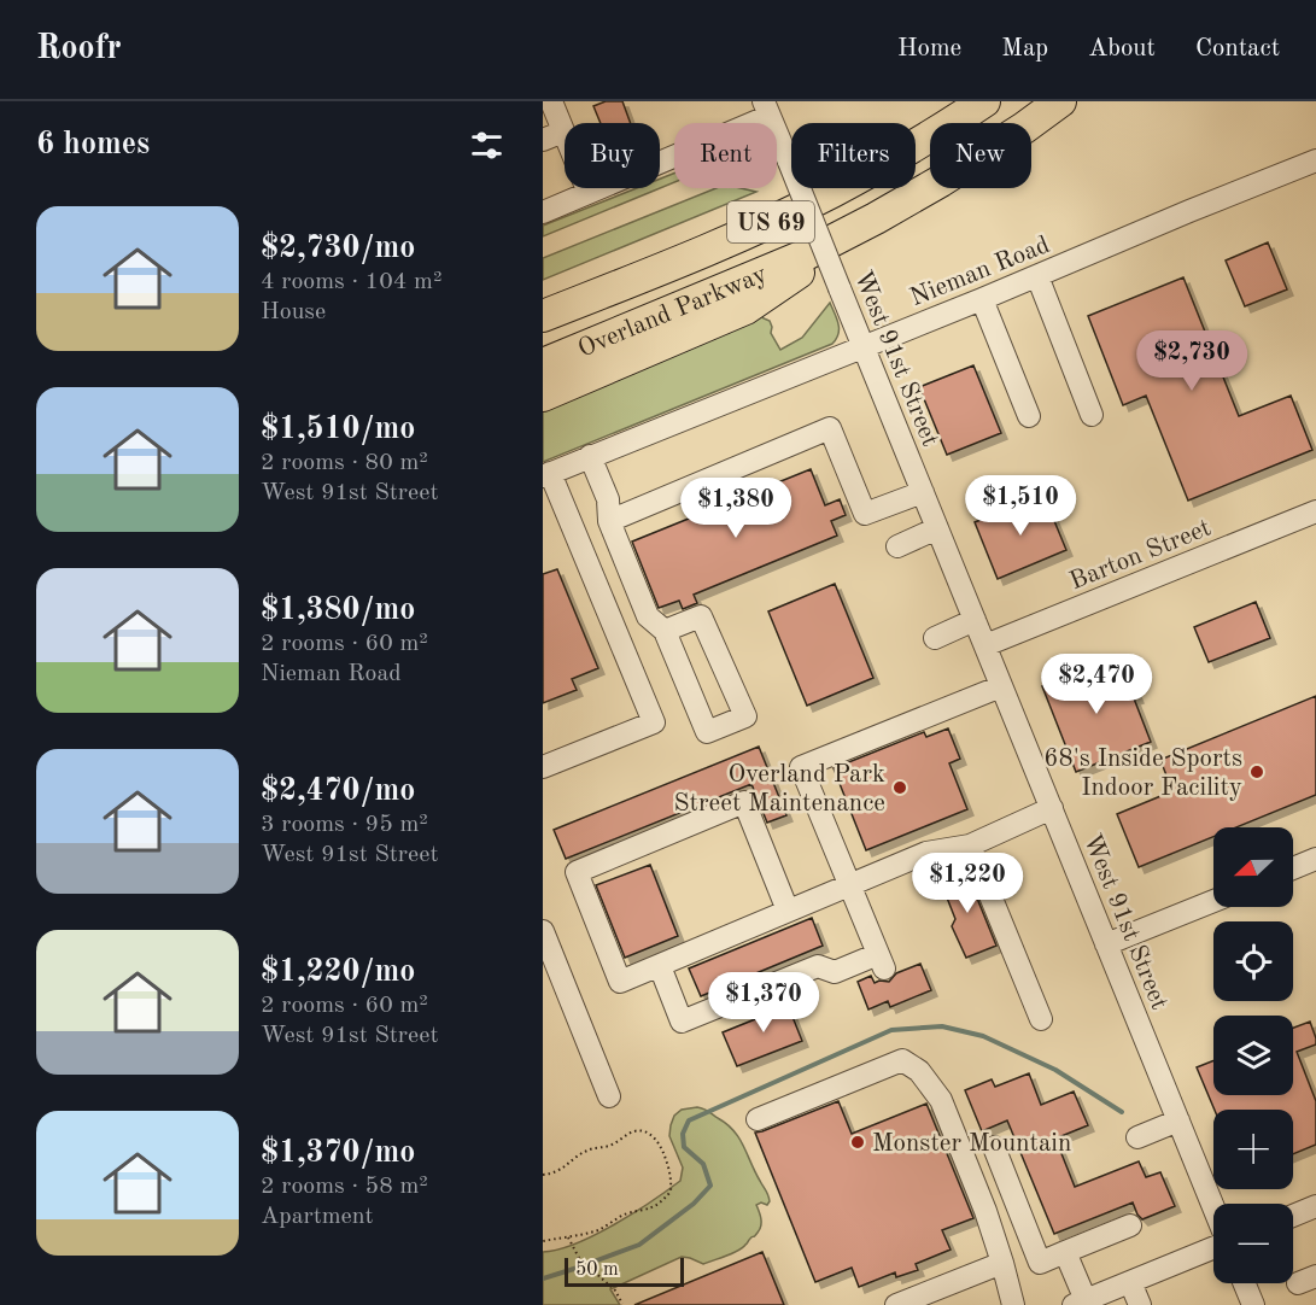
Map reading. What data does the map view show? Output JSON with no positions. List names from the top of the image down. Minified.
{"streets":{"highway":["US 69","Overland Parkway"],"street":["Nieman Road","West 91st Street","Barton Street"]},"crossings":[["Nieman Road","West 91st Street"],["West 91st Street","Barton Street"]],"places":["68's Inside Sports Indoor Facility","Overland Park Street Maintenance","Monster Mountain"],"scale_bar":"50 m","north":"left","page":{"header":"Roofr","nav":["Home","Map","About","Contact"],"heading":"6 homes","chip":["Buy","Rent","Filters","New"],"list":[{"name":"$2,730/mo","note":"4 rooms · 104 m² · House"},{"name":"$1,510/mo","note":"2 rooms · 80 m² · West 91st Street"},{"name":"$1,380/mo","note":"2 rooms · 60 m² · Nieman Road"},{"name":"$2,470/mo","note":"3 rooms · 95 m² · West 91st Street"},{"name":"$1,220/mo","note":"2 rooms · 60 m² · West 91st Street"},{"name":"$1,370/mo","note":"2 rooms · 58 m² · Apartment"}],"price":["$2,730","$1,510","$1,380","$2,470","$1,220","$1,370"],"map_buttons":["+","−"],"scale":"50 m"}}
